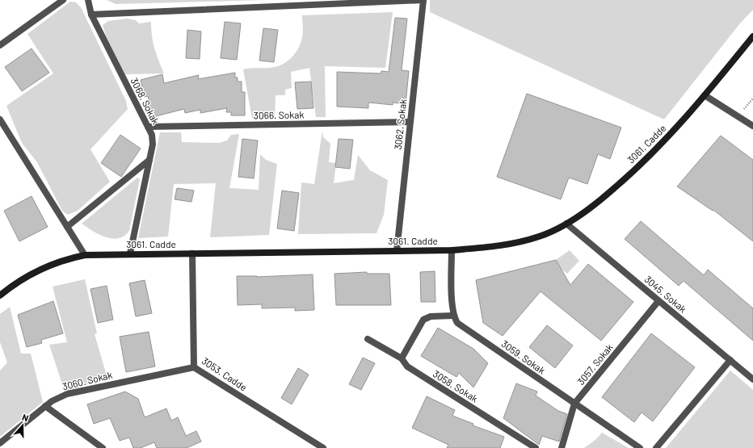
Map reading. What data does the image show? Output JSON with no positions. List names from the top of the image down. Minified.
{"streets":{"street":["3068. Sokak","3066. Sokak","3062. Sokak","3061. Cadde","3045. Sokak","3059. Sokak","3057. Sokak","3053. Cadde","3060. Sokak","3058. Sokak"]},"crossings":[["3068. Sokak","3066. Sokak"],["3068. Sokak","3061. Cadde"],["3066. Sokak","3062. Sokak"],["3062. Sokak","3061. Cadde"],["3061. Cadde","3045. Sokak"],["3061. Cadde","3053. Cadde"],["3045. Sokak","3057. Sokak"],["3059. Sokak","3057. Sokak"],["3053. Cadde","3060. Sokak"]],"north":"top"}
